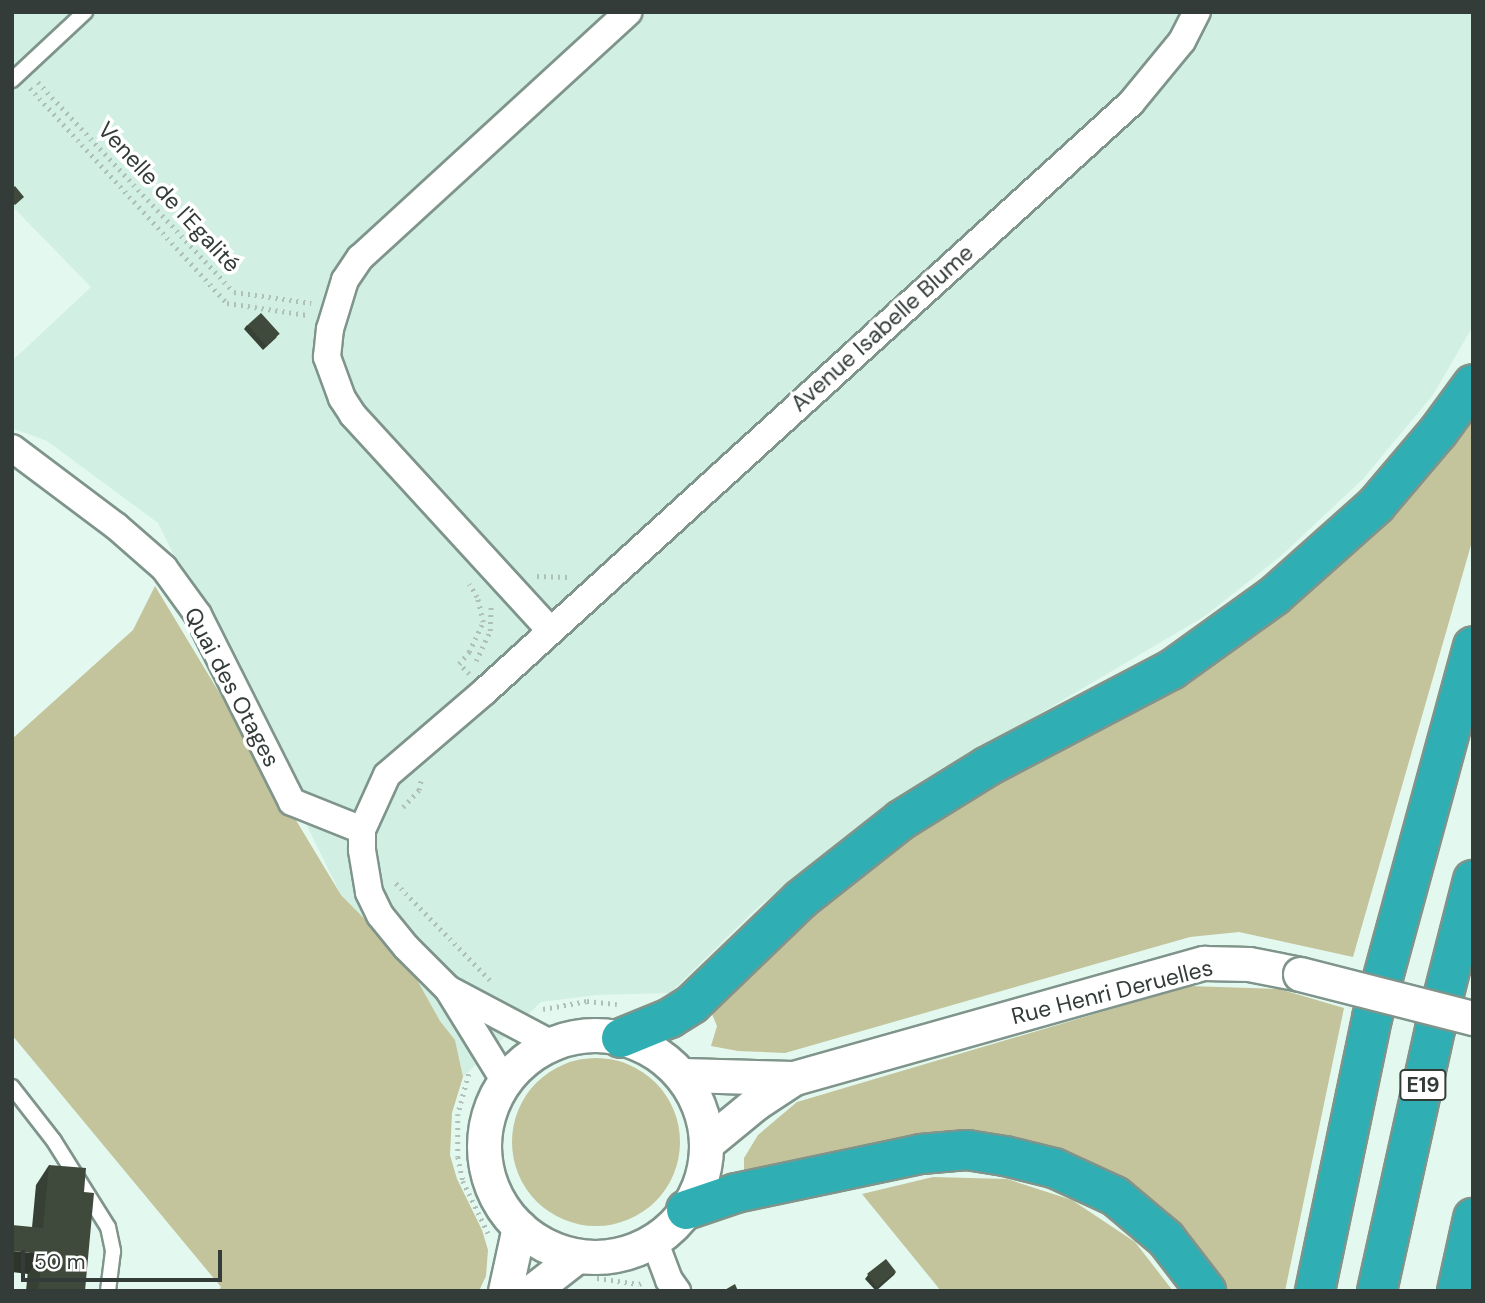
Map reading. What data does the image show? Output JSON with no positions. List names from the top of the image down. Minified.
{"streets":{"highway":["E19"],"street":["Avenue Isabelle Blume","Quai des Otages","Rue Henri Deruelles"],"path":["Venelle de l'Egalité"]},"crossings":[["Avenue Isabelle Blume","Quai des Otages"]],"scale_bar":"50 m"}
